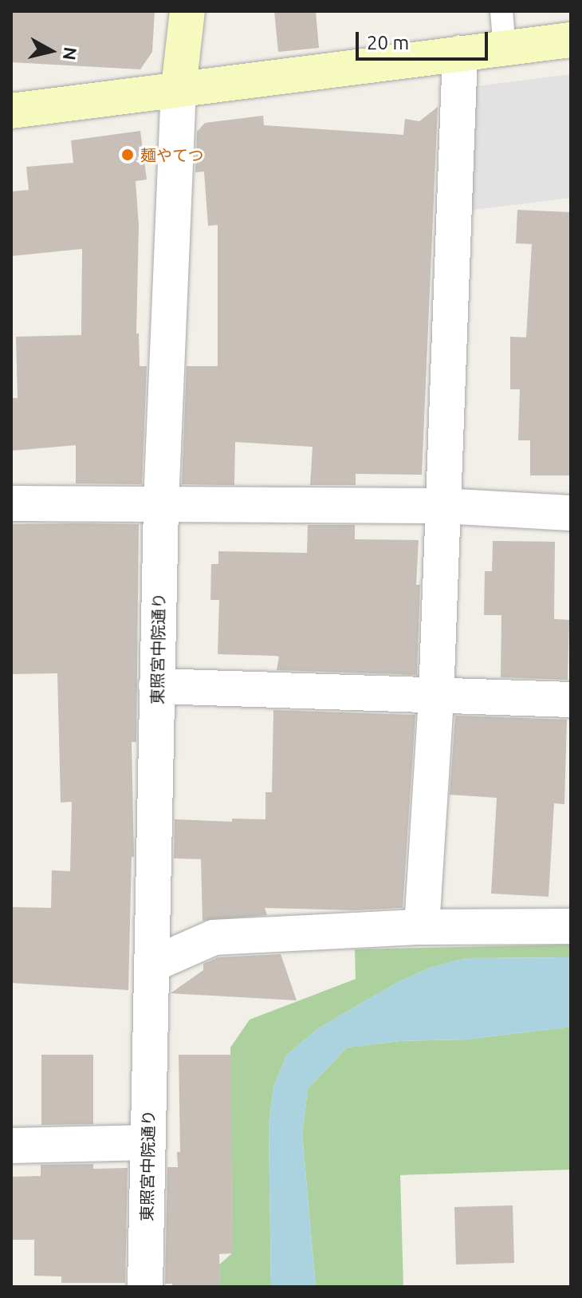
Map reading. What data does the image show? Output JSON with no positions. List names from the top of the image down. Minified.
{"streets":{"street":["東照宮中院通り"]},"places":["麺やてつ"],"scale_bar":"20 m","north":"right"}
